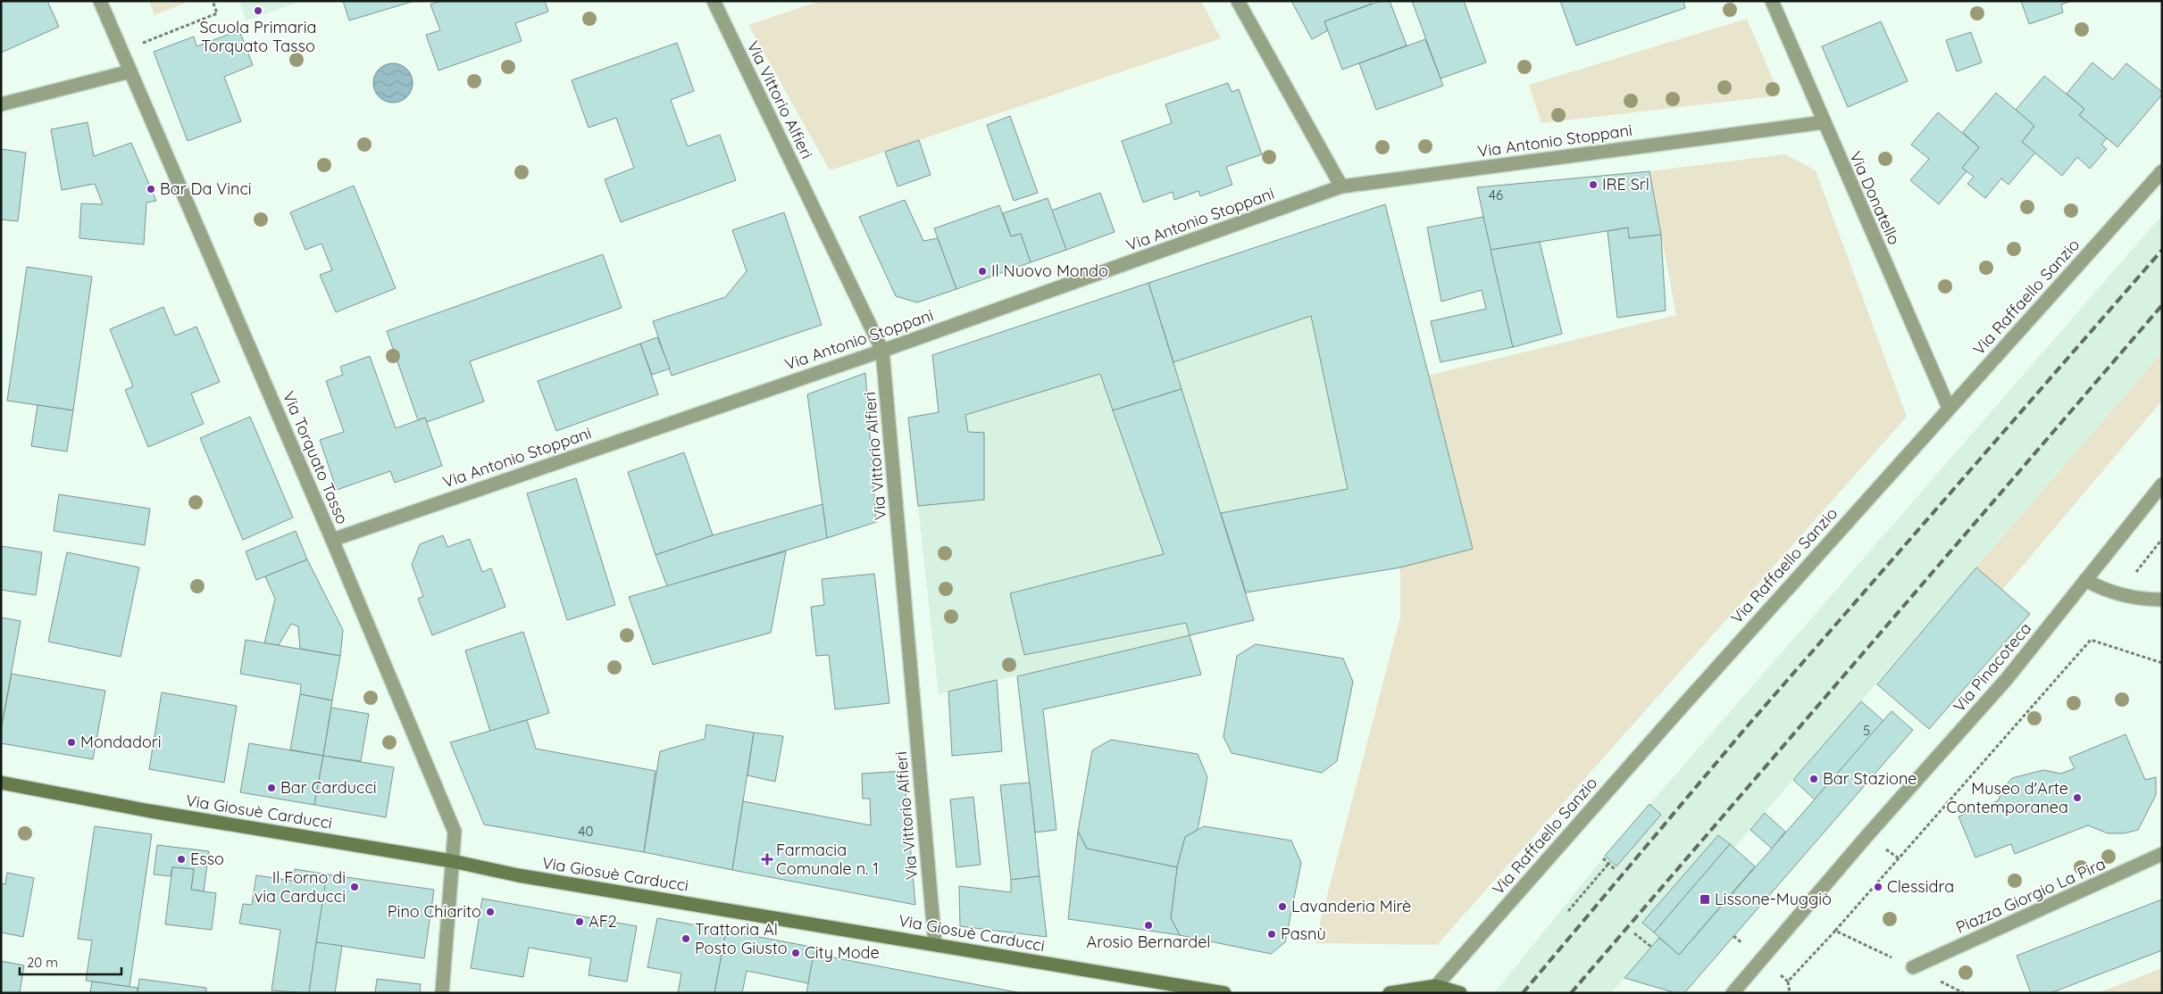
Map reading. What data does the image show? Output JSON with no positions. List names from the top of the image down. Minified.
{"streets":{"street":["Via Vittorio Alfieri","Via Antonio Stoppani","Via Donatello","Via Raffaello Sanzio","Via Torquato Tasso","Via Pinacoteca","Via Giosuè Carducci","Piazza Giorgio La Pira"]},"crossings":[["Via Vittorio Alfieri","Via Antonio Stoppani"],["Via Vittorio Alfieri","Via Giosuè Carducci"],["Via Antonio Stoppani","Via Donatello"],["Via Antonio Stoppani","Via Torquato Tasso"],["Via Donatello","Via Raffaello Sanzio"],["Via Torquato Tasso","Via Giosuè Carducci"]],"places":{"other":["Scuola Primaria Torquato Tasso","IRE Srl","Bar Da Vinci","Il Nuovo Mondo","Mondadori","Bar Stazione","Bar Carducci","Museo d'Arte Contemporanea","Esso","Il Forno di via Carducci","Clessidra","Lavanderia Mirè","Pino Chiarito","AF2","Arosio Bernardel","Pasnù","Trattoria Al Posto Giusto","City Mode"],"health":["Farmacia Comunale n. 1"],"transit":["Lissone-Muggiò"]},"house_numbers":["46","5","40"],"scale_bar":"20 m"}
